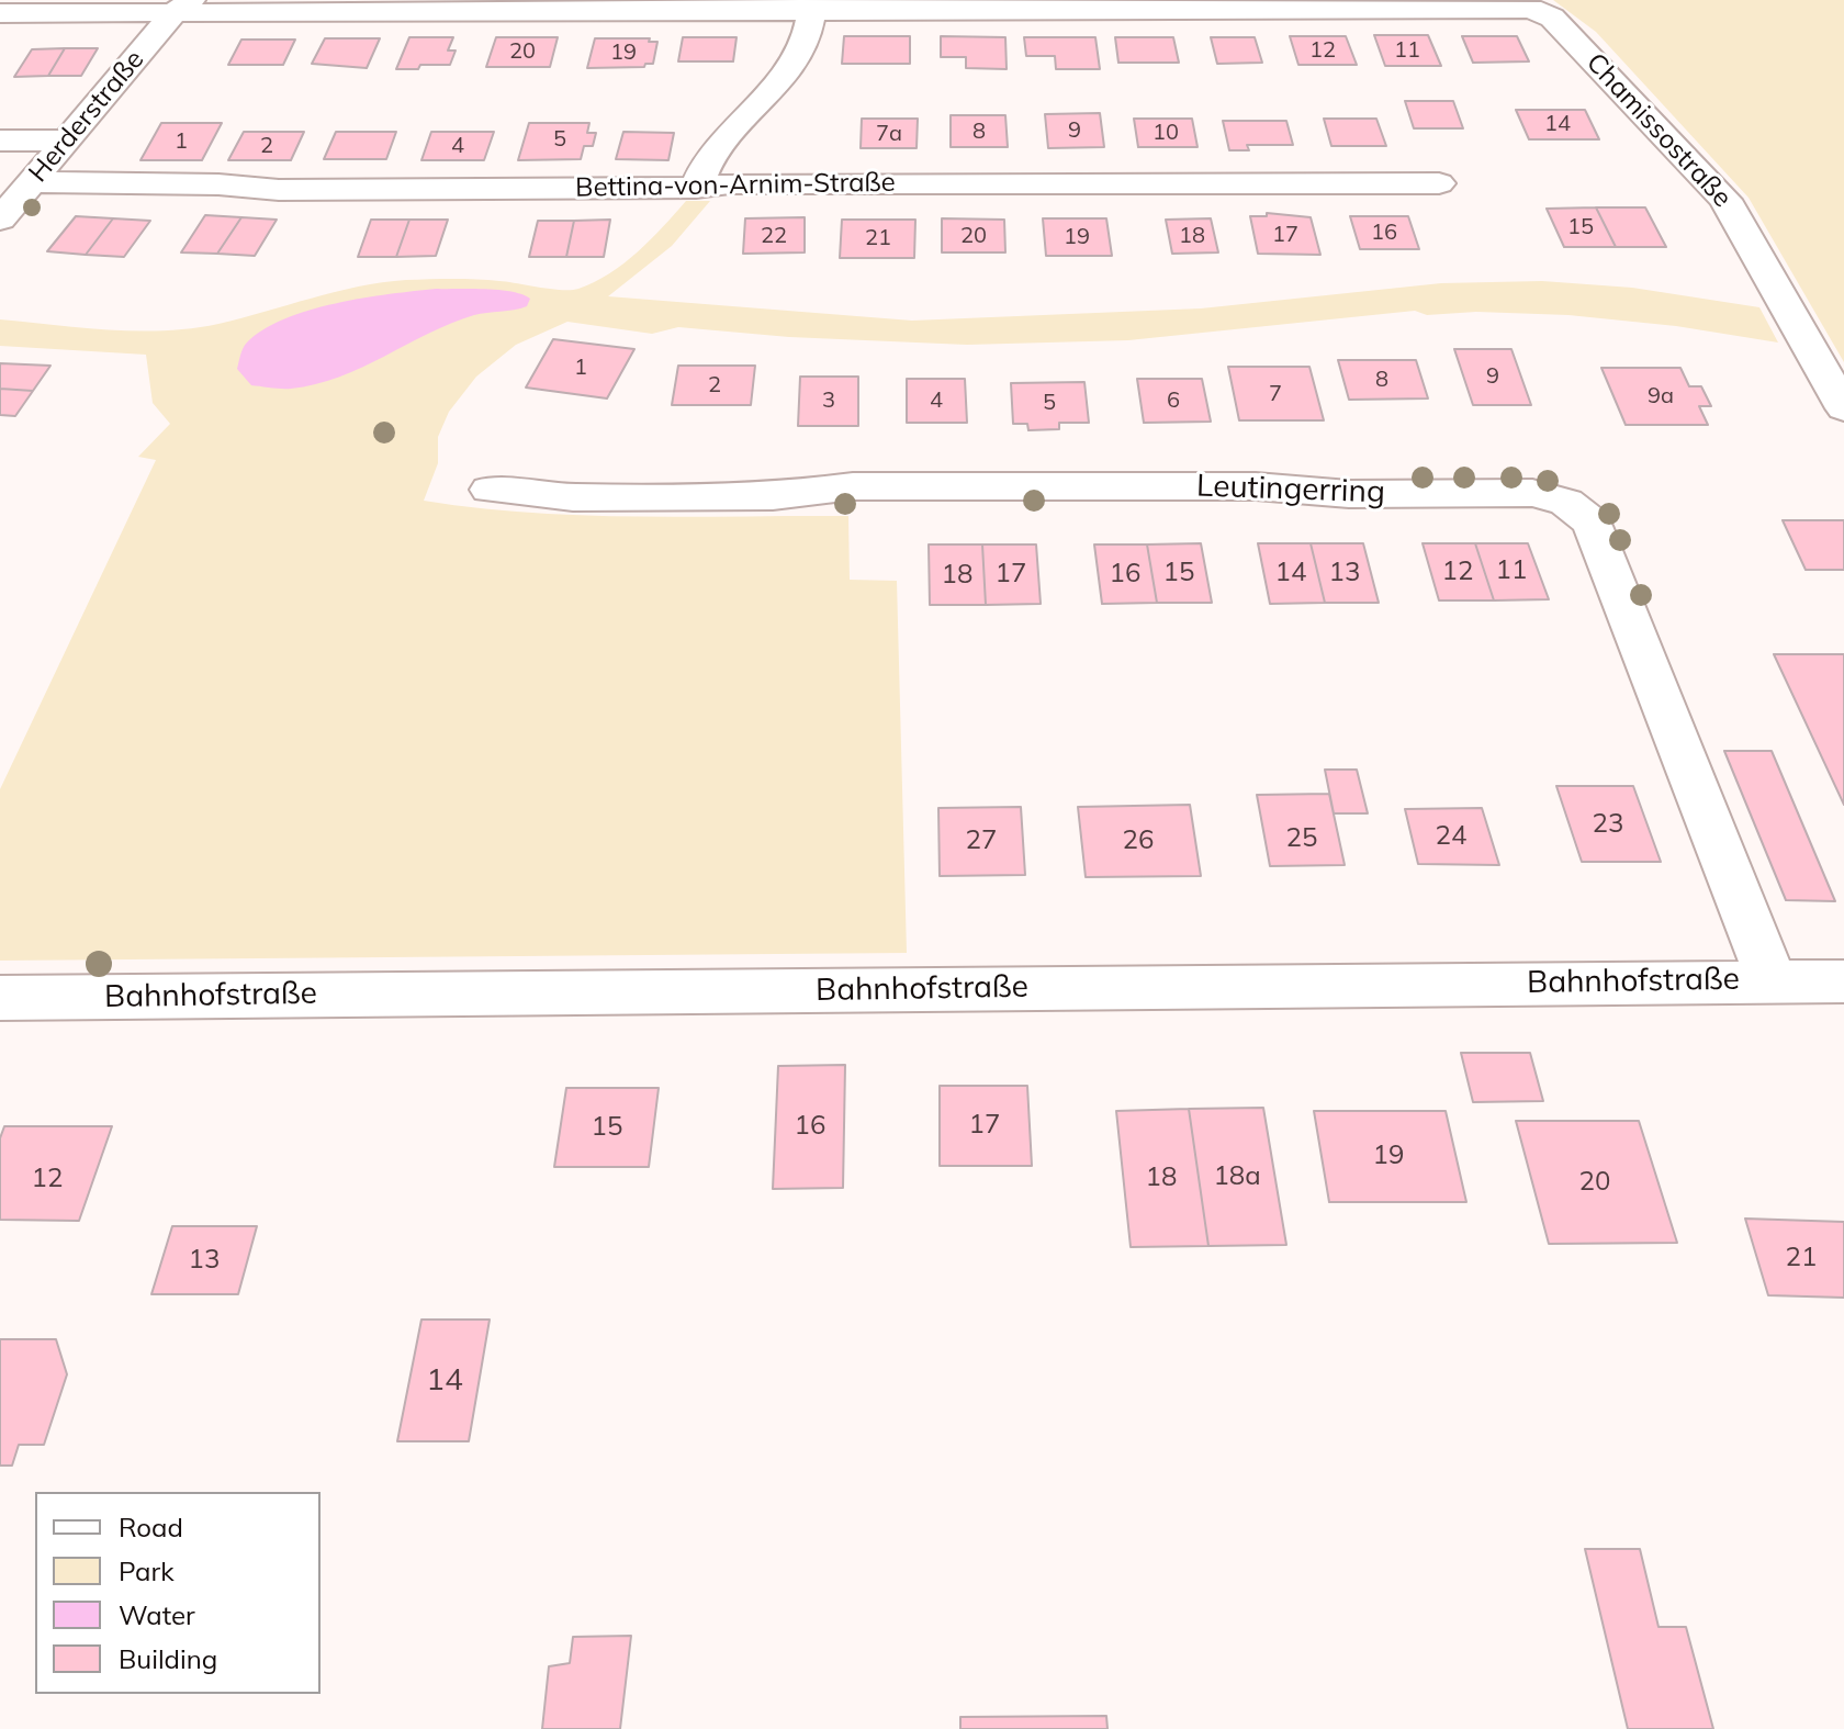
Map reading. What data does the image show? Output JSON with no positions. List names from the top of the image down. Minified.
{"streets":{"street":["Herderstraße","Chamissostraße","Bettina-von-Arnim-Straße","Leutingerring","Bahnhofstraße"]},"crossings":[["Herderstraße","Bettina-von-Arnim-Straße"],["Leutingerring","Bahnhofstraße"]],"house_numbers":["12","11","20","19","14","9","8","10","7a","5","1","2","4","15","16","17","22","20","18","19","21","1","9","8","2","7","9a","3","4","6","5","11","12","15","14","13","17","16","18","23","24","25","27","26","17","16","15","19","18a","18","12","20","21","13","14"],"legend":["Road","Park","Water","Building"]}
